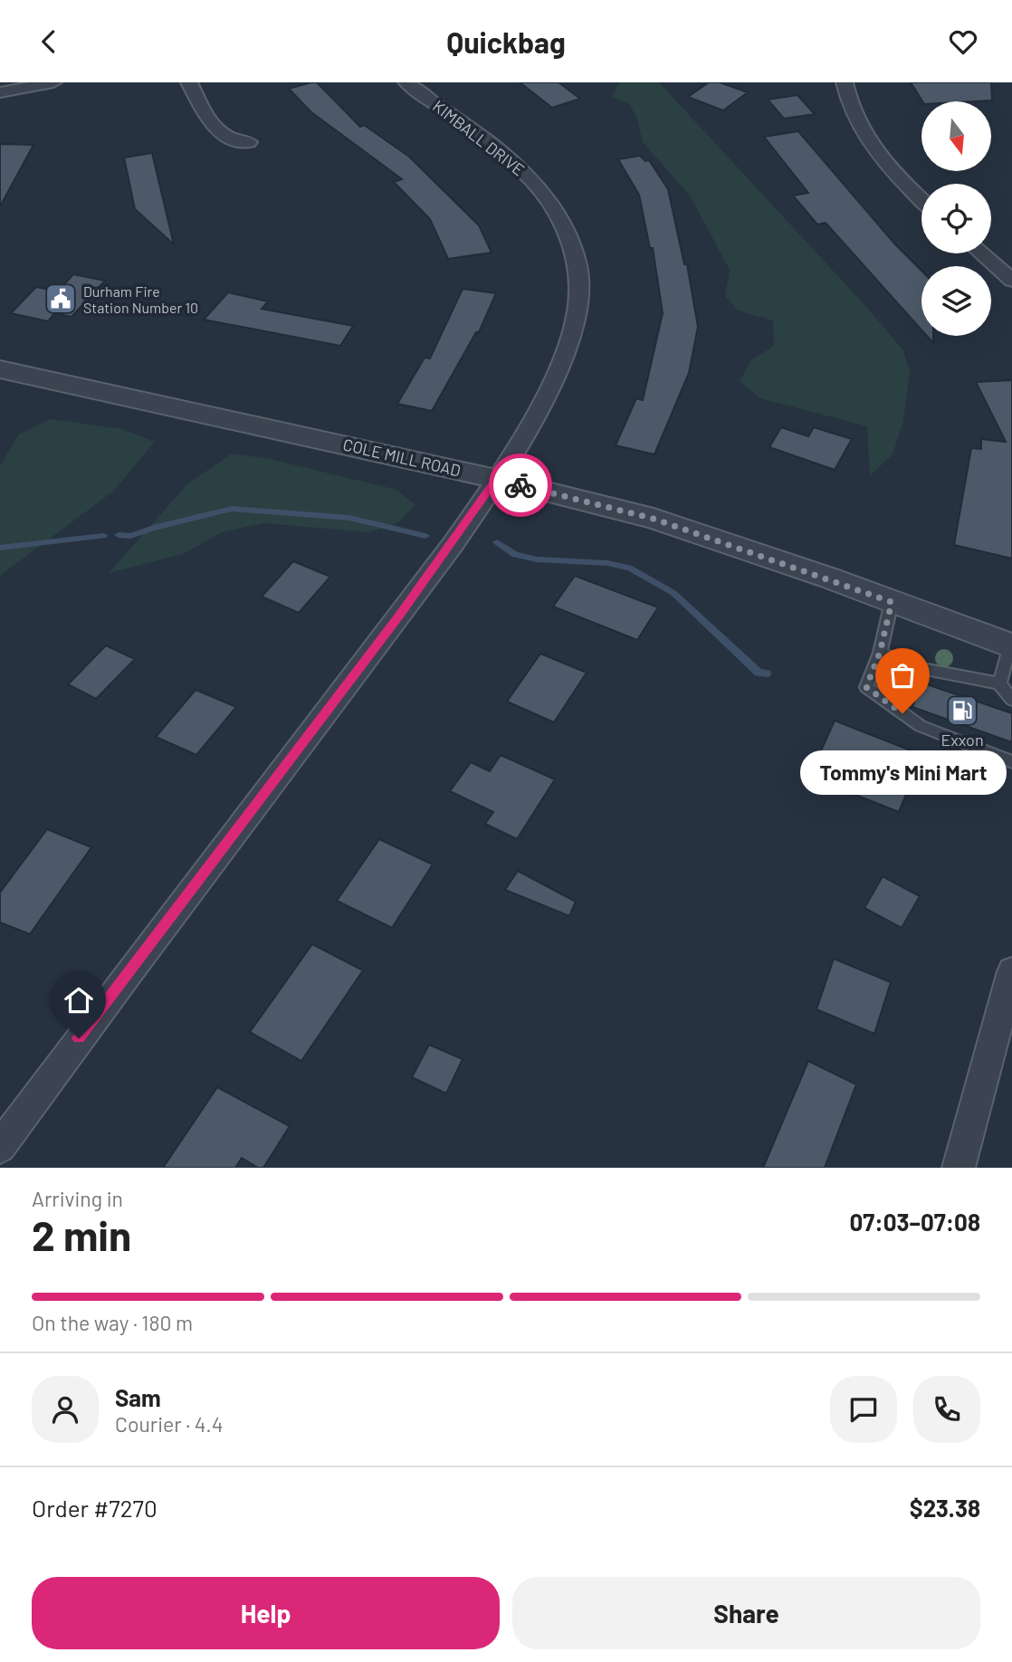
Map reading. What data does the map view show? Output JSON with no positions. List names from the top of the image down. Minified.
{"streets":{"street":["KIMBALL DRIVE","COLE MILL ROAD"]},"crossings":[["KIMBALL DRIVE","COLE MILL ROAD"]],"places":{"public building":["Durham Fire Station Number 10"],"fuel station":["Exxon"],"other":["Tommy's Mini Mart"]},"north":"bottom","page":{"header":"Quickbag","bubble":"Tommy's Mini Mart","heading":["2 min","Arriving in","07:03–07:08"],"panel":["Sam","Courier · 4.4","Order #7270","$23.38"],"bar":"On the way · 180 m","buttons":["Help","Share"]}}
